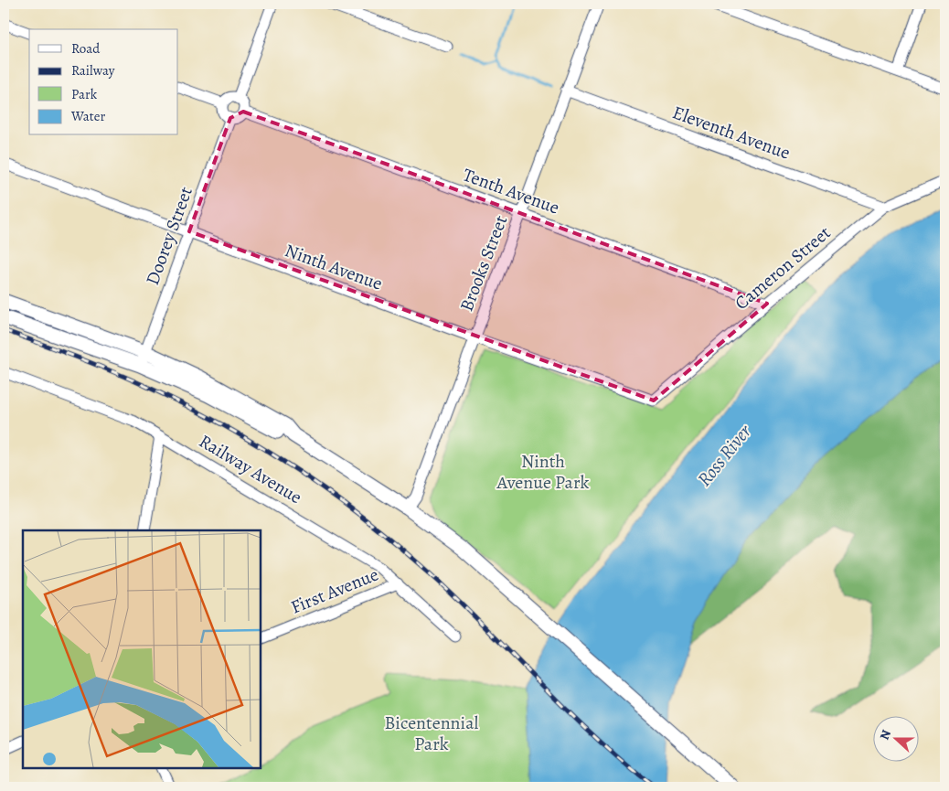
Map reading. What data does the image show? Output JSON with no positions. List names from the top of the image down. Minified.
{"streets":{"street":["Eleventh Avenue","Tenth Avenue","Doorey Street","Brooks Street","Ninth Avenue","Cameron Street","Railway Avenue","First Avenue"]},"crossings":[["Eleventh Avenue","Brooks Street"],["Eleventh Avenue","Cameron Street"],["Tenth Avenue","Doorey Street"],["Tenth Avenue","Brooks Street"],["Tenth Avenue","Cameron Street"],["Doorey Street","Ninth Avenue"],["Brooks Street","Ninth Avenue"],["Ninth Avenue","Cameron Street"],["Railway Avenue","First Avenue"]],"water":["Ross River"],"parks":["Ninth Avenue Park","Bicentennial Park"],"legend":["Road","Railway","Park","Water"],"north":"left"}
